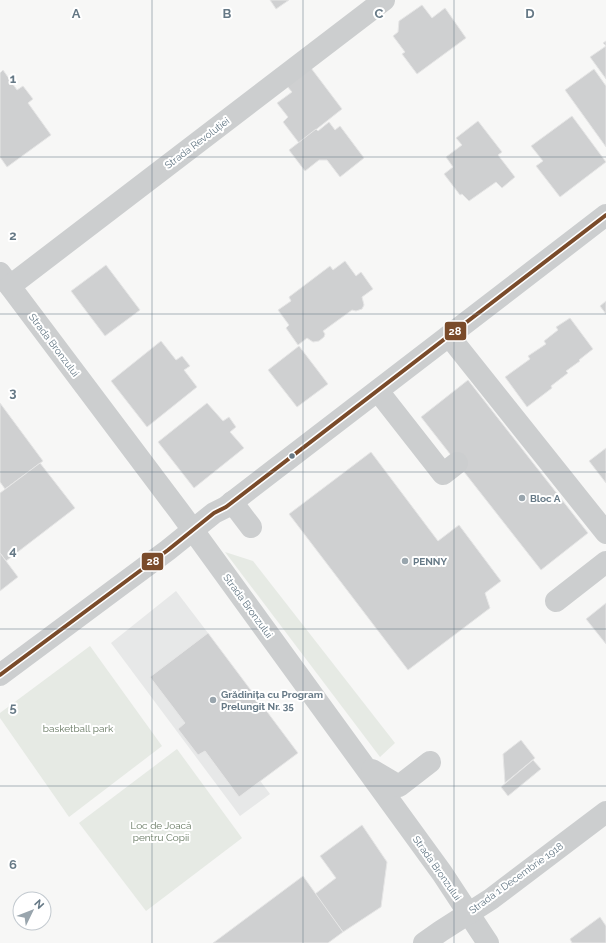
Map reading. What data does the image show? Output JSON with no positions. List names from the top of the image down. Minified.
{"streets":{"street":["Strada Revoluției","Strada Bronzului","Strada 1 Decembrie 1918"]},"crossings":[["Strada Revoluției","Strada Bronzului"],["Strada Bronzului","Strada 1 Decembrie 1918"]],"parks":["basketball park","Loc de Joacă pentru Copii"],"places":["Bloc A","PENNY","Grădinița cu Program Prelungit Nr. 35"],"lines":["transit line 28"],"north":"top right","grid":{"columns":["A","B","C","D"],"rows":["1","2","3","4","5","6"]}}
